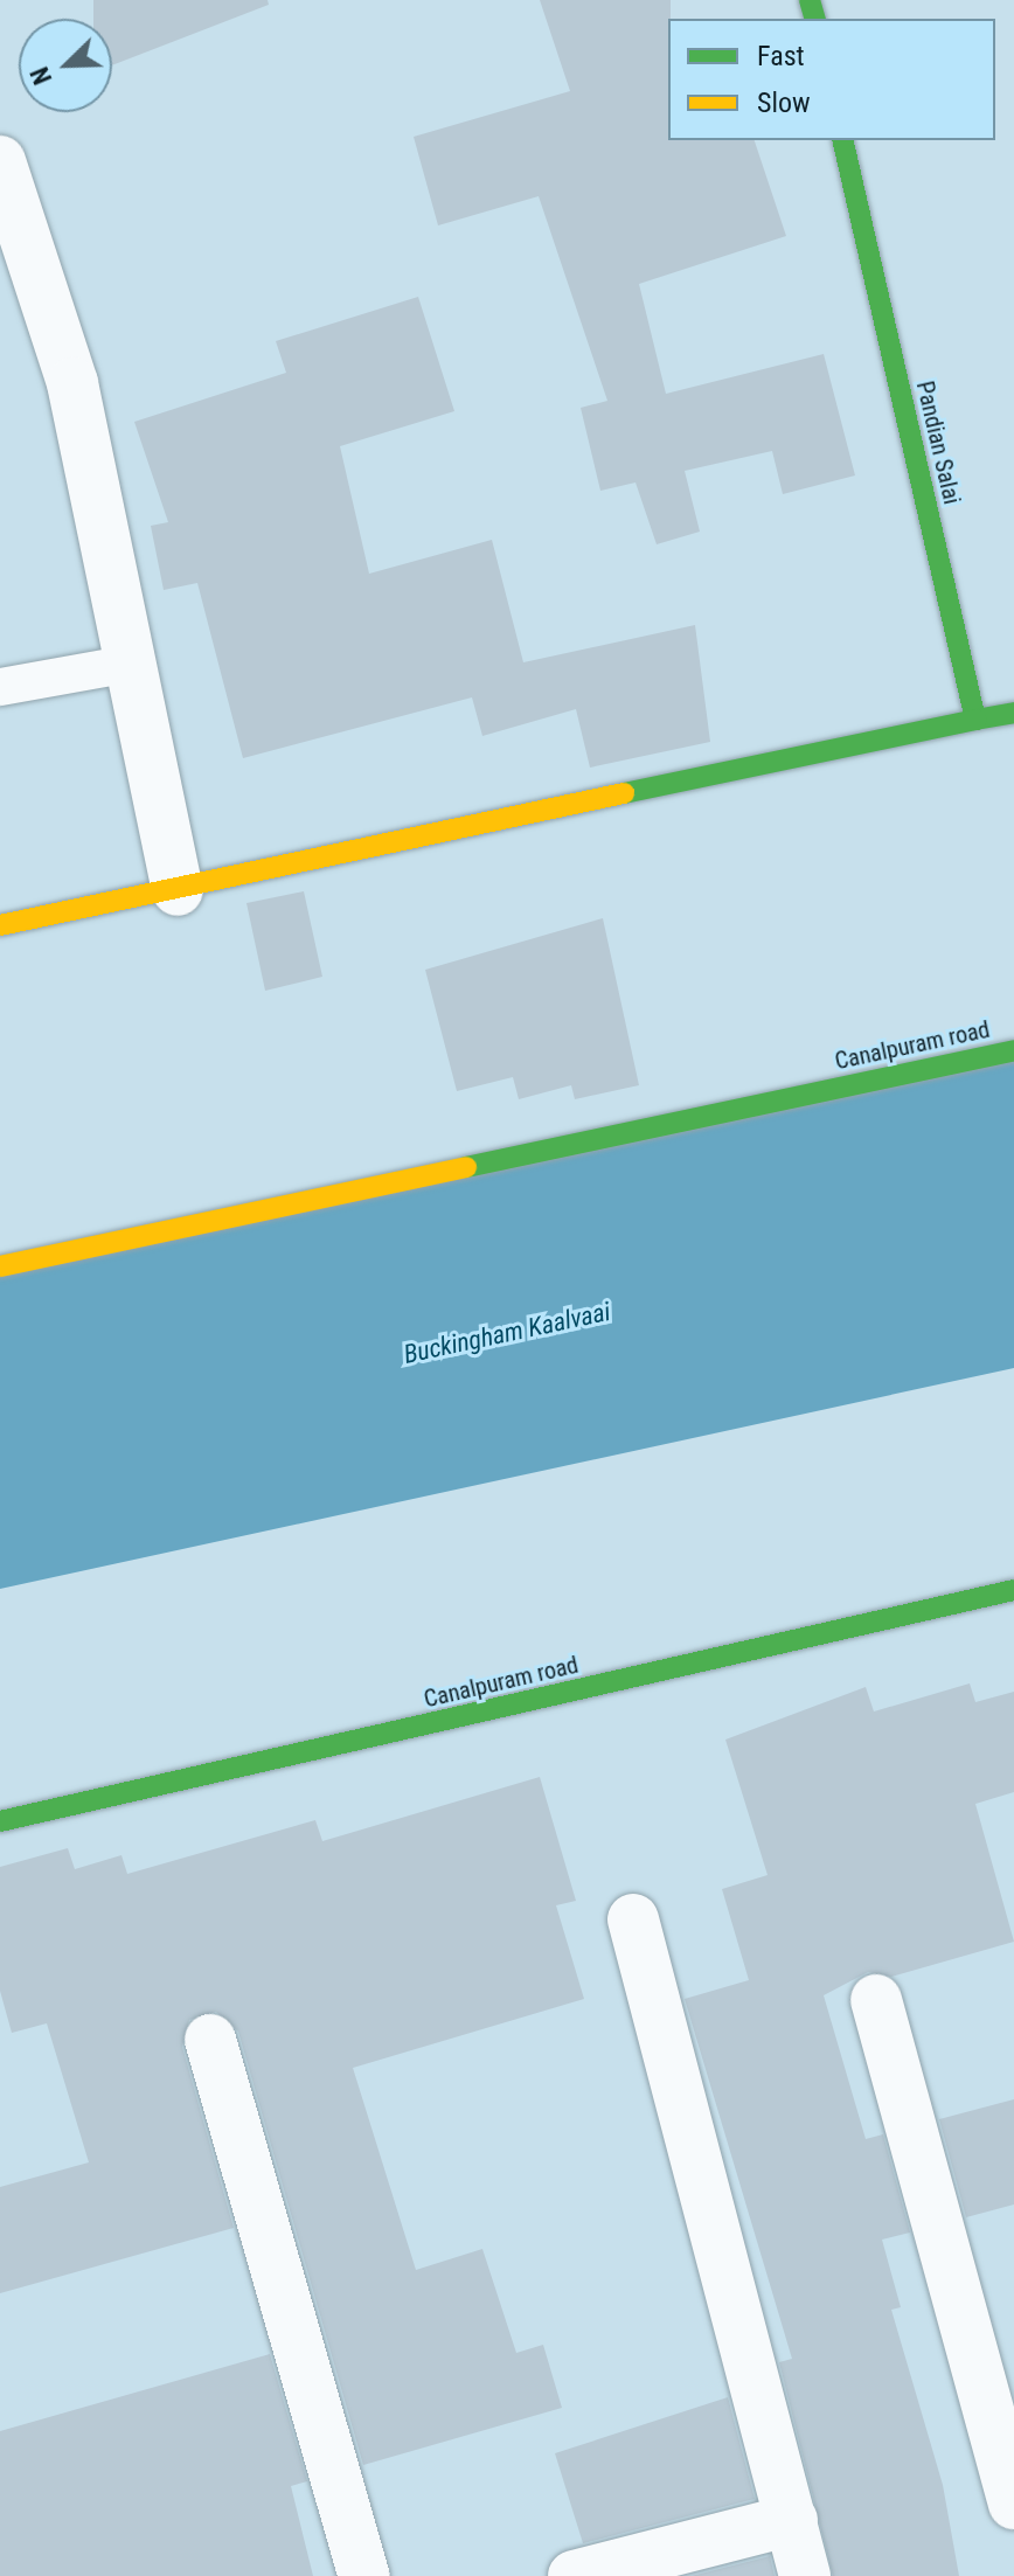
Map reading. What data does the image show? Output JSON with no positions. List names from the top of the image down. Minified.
{"streets":{"street":["Pandian Salai","Canalpuram road"]},"water":["Buckingham Kaalvaai"],"legend":["Fast","Slow"],"north":"bottom left"}
